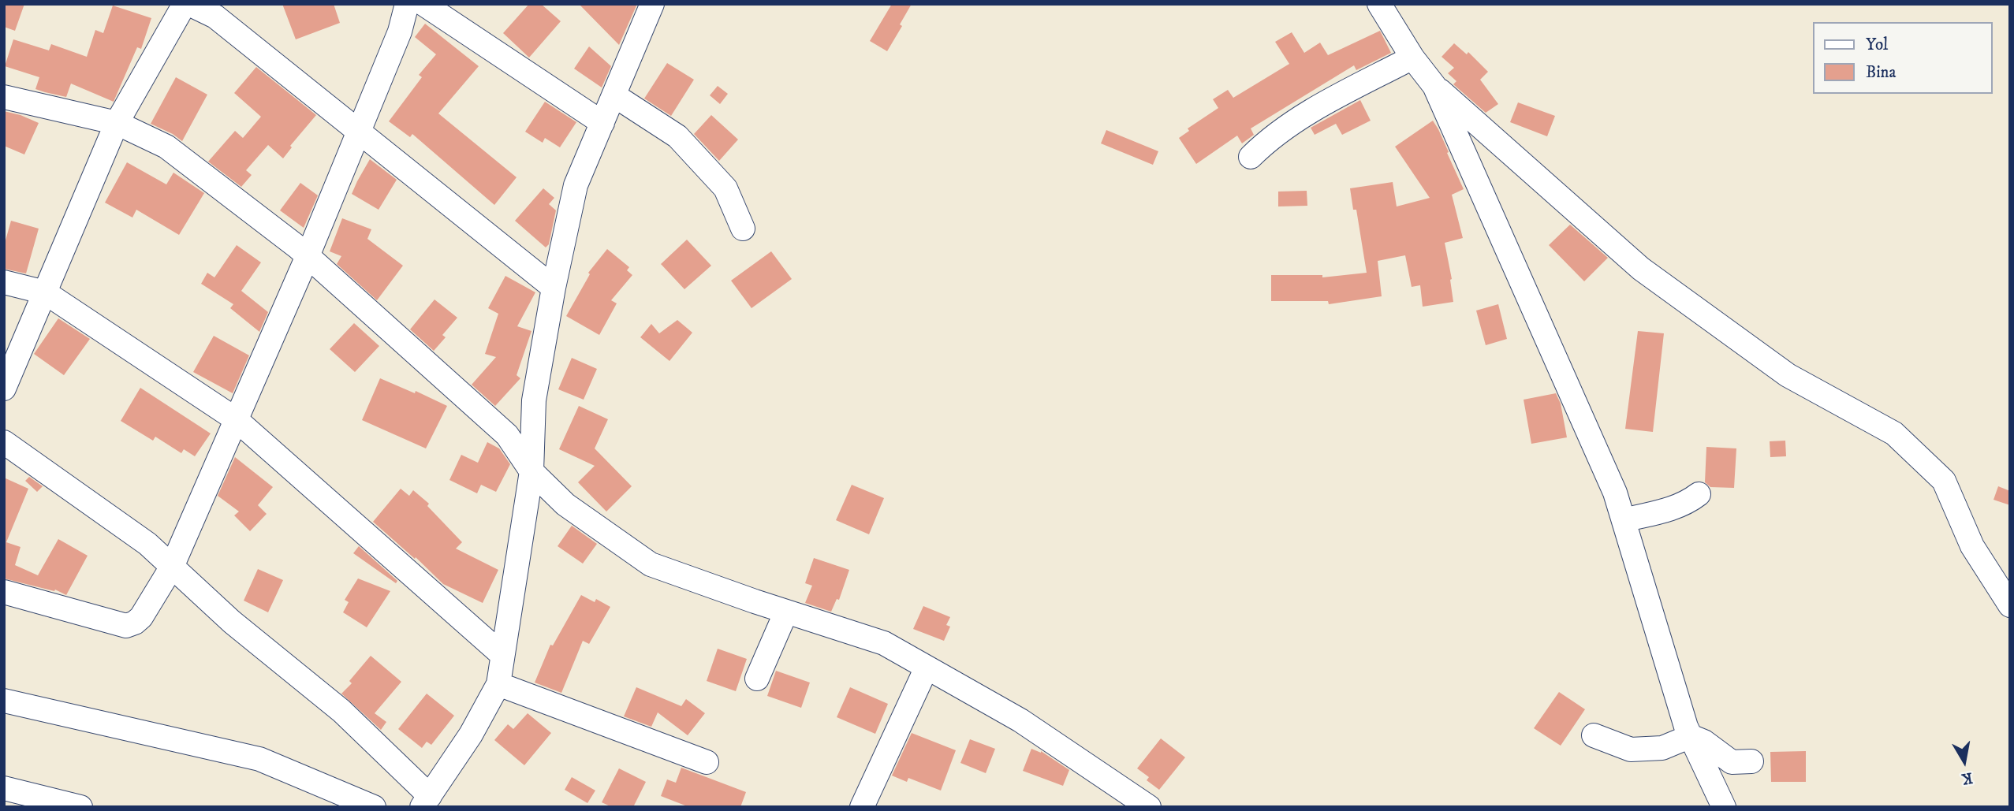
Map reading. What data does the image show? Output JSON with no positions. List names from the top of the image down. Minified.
{"legend":["Yol","Bina"],"north":"bottom"}
